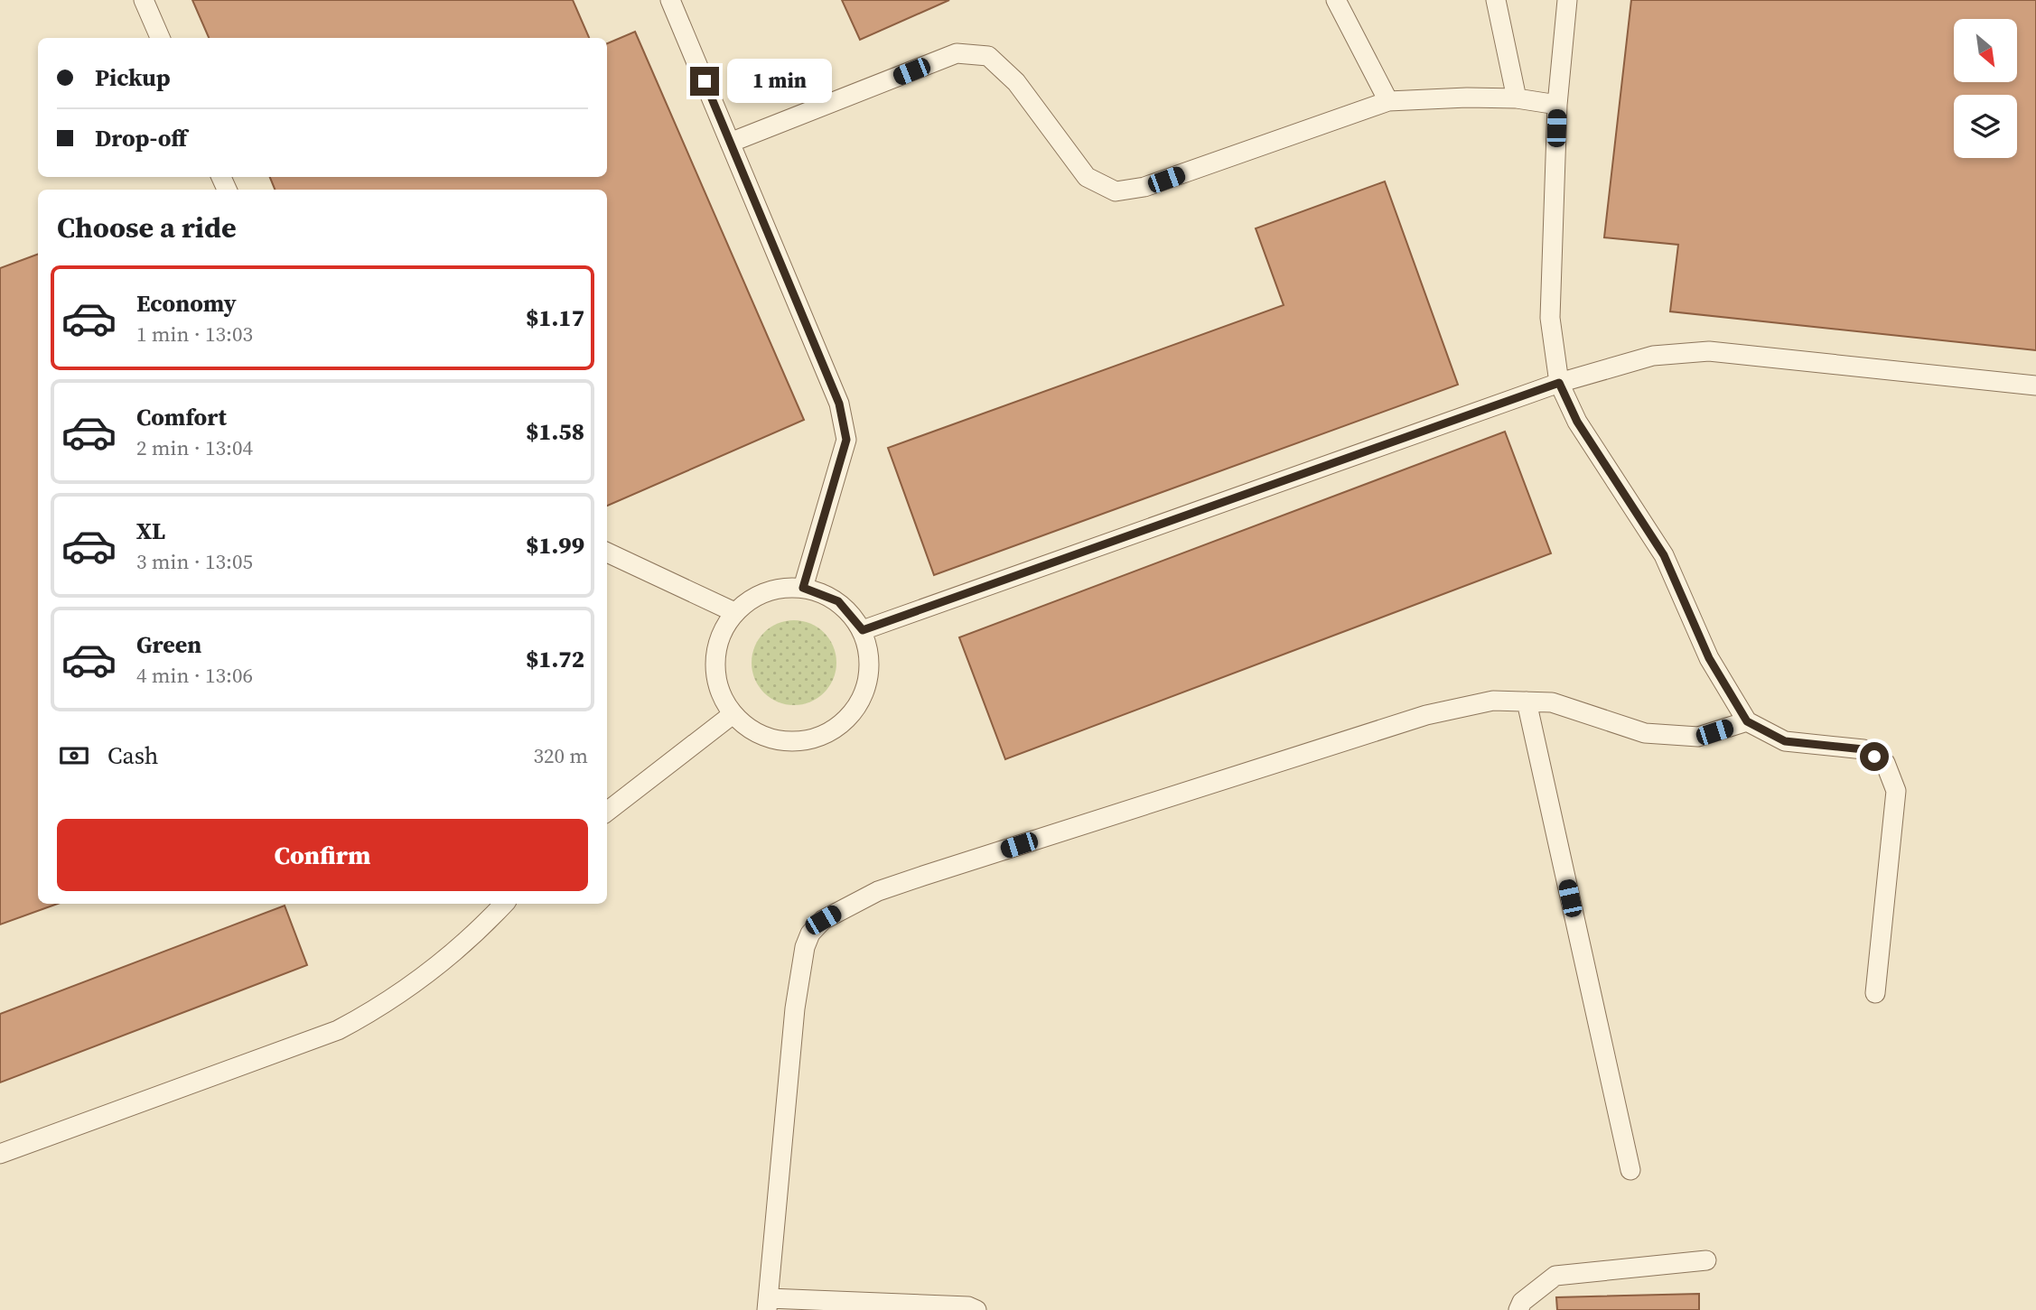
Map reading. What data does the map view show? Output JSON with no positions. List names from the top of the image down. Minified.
{"north":"bottom right","page":{"banner":["Pickup","Drop-off"],"bubble":"1 min","heading":"Choose a ride","list":[{"name":"Economy","note":"1 min · 13:03","value":"$1.17"},{"name":"Comfort","note":"2 min · 13:04","value":"$1.58"},{"name":"XL","note":"3 min · 13:05","value":"$1.99"},{"name":"Green","note":"4 min · 13:06","value":"$1.72"}],"pay":["Cash","320 m"],"buttons":"Confirm"}}
